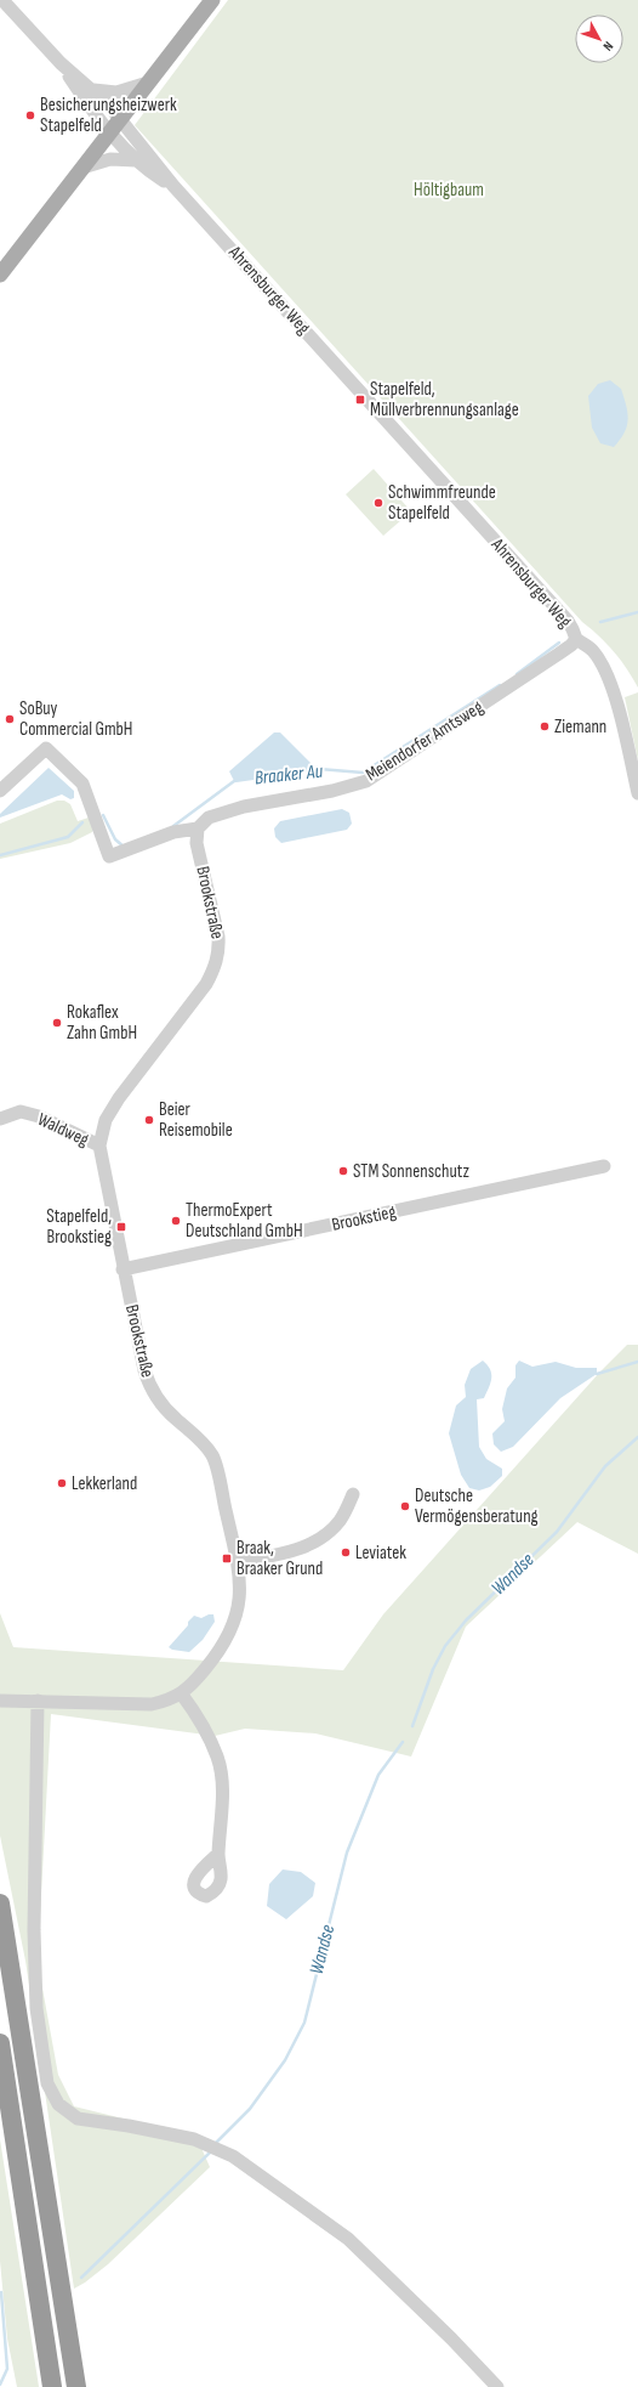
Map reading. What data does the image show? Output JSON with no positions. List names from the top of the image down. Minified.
{"streets":{"street":["Ahrensburger Weg","Meiendorfer Amtsweg","Brookstraße","Waldweg","Brookstieg"]},"crossings":[["Ahrensburger Weg","Meiendorfer Amtsweg"],["Meiendorfer Amtsweg","Brookstraße"],["Brookstraße","Waldweg"],["Brookstraße","Brookstieg"]],"water":["Braaker Au","Wandse"],"parks":["Höltigbaum"],"places":{"other":["Besicherungsheizwerk Stapelfeld","Schwimmfreunde Stapelfeld","SoBuy Commercial GmbH","Ziemann","Rokaflex Zahn GmbH","Beier Reisemobile","STM Sonnenschutz","ThermoExpert Deutschland GmbH","Lekkerland","Deutsche Vermögensberatung","Leviatek"],"transit":["Stapelfeld, Müllverbrennungsanlage","Stapelfeld, Brookstieg","Braak, Braaker Grund"]},"north":"bottom right"}
